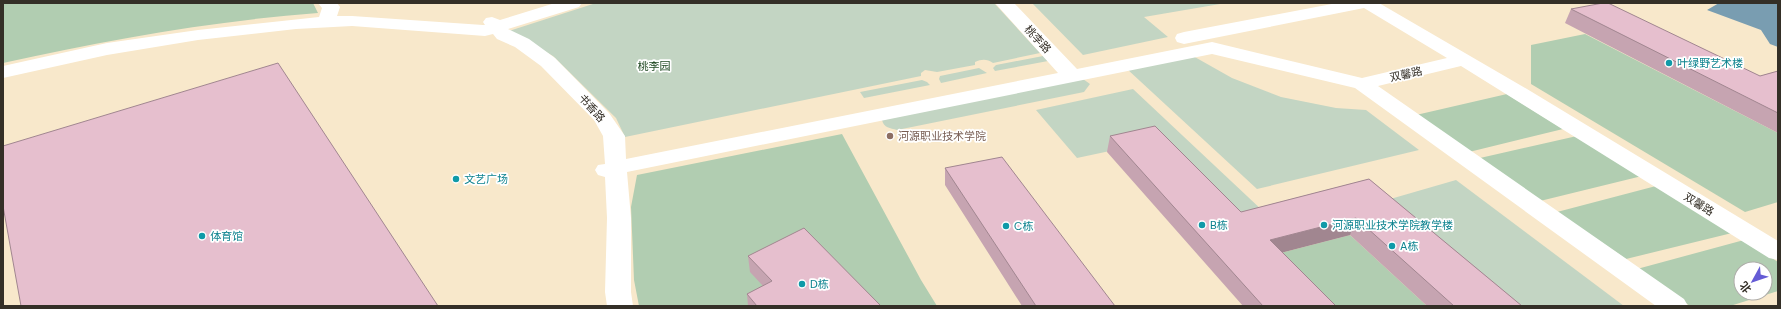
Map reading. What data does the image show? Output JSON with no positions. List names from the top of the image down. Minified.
{"streets":{"street":["桃李路","双馨路","书香路"]},"parks":["桃李园"],"places":["叶绿野艺术楼","河源职业技术学院","文艺广场","B栋","河源职业技术学院教学楼","C栋","体育馆","A栋","D栋"],"north":"bottom left"}
